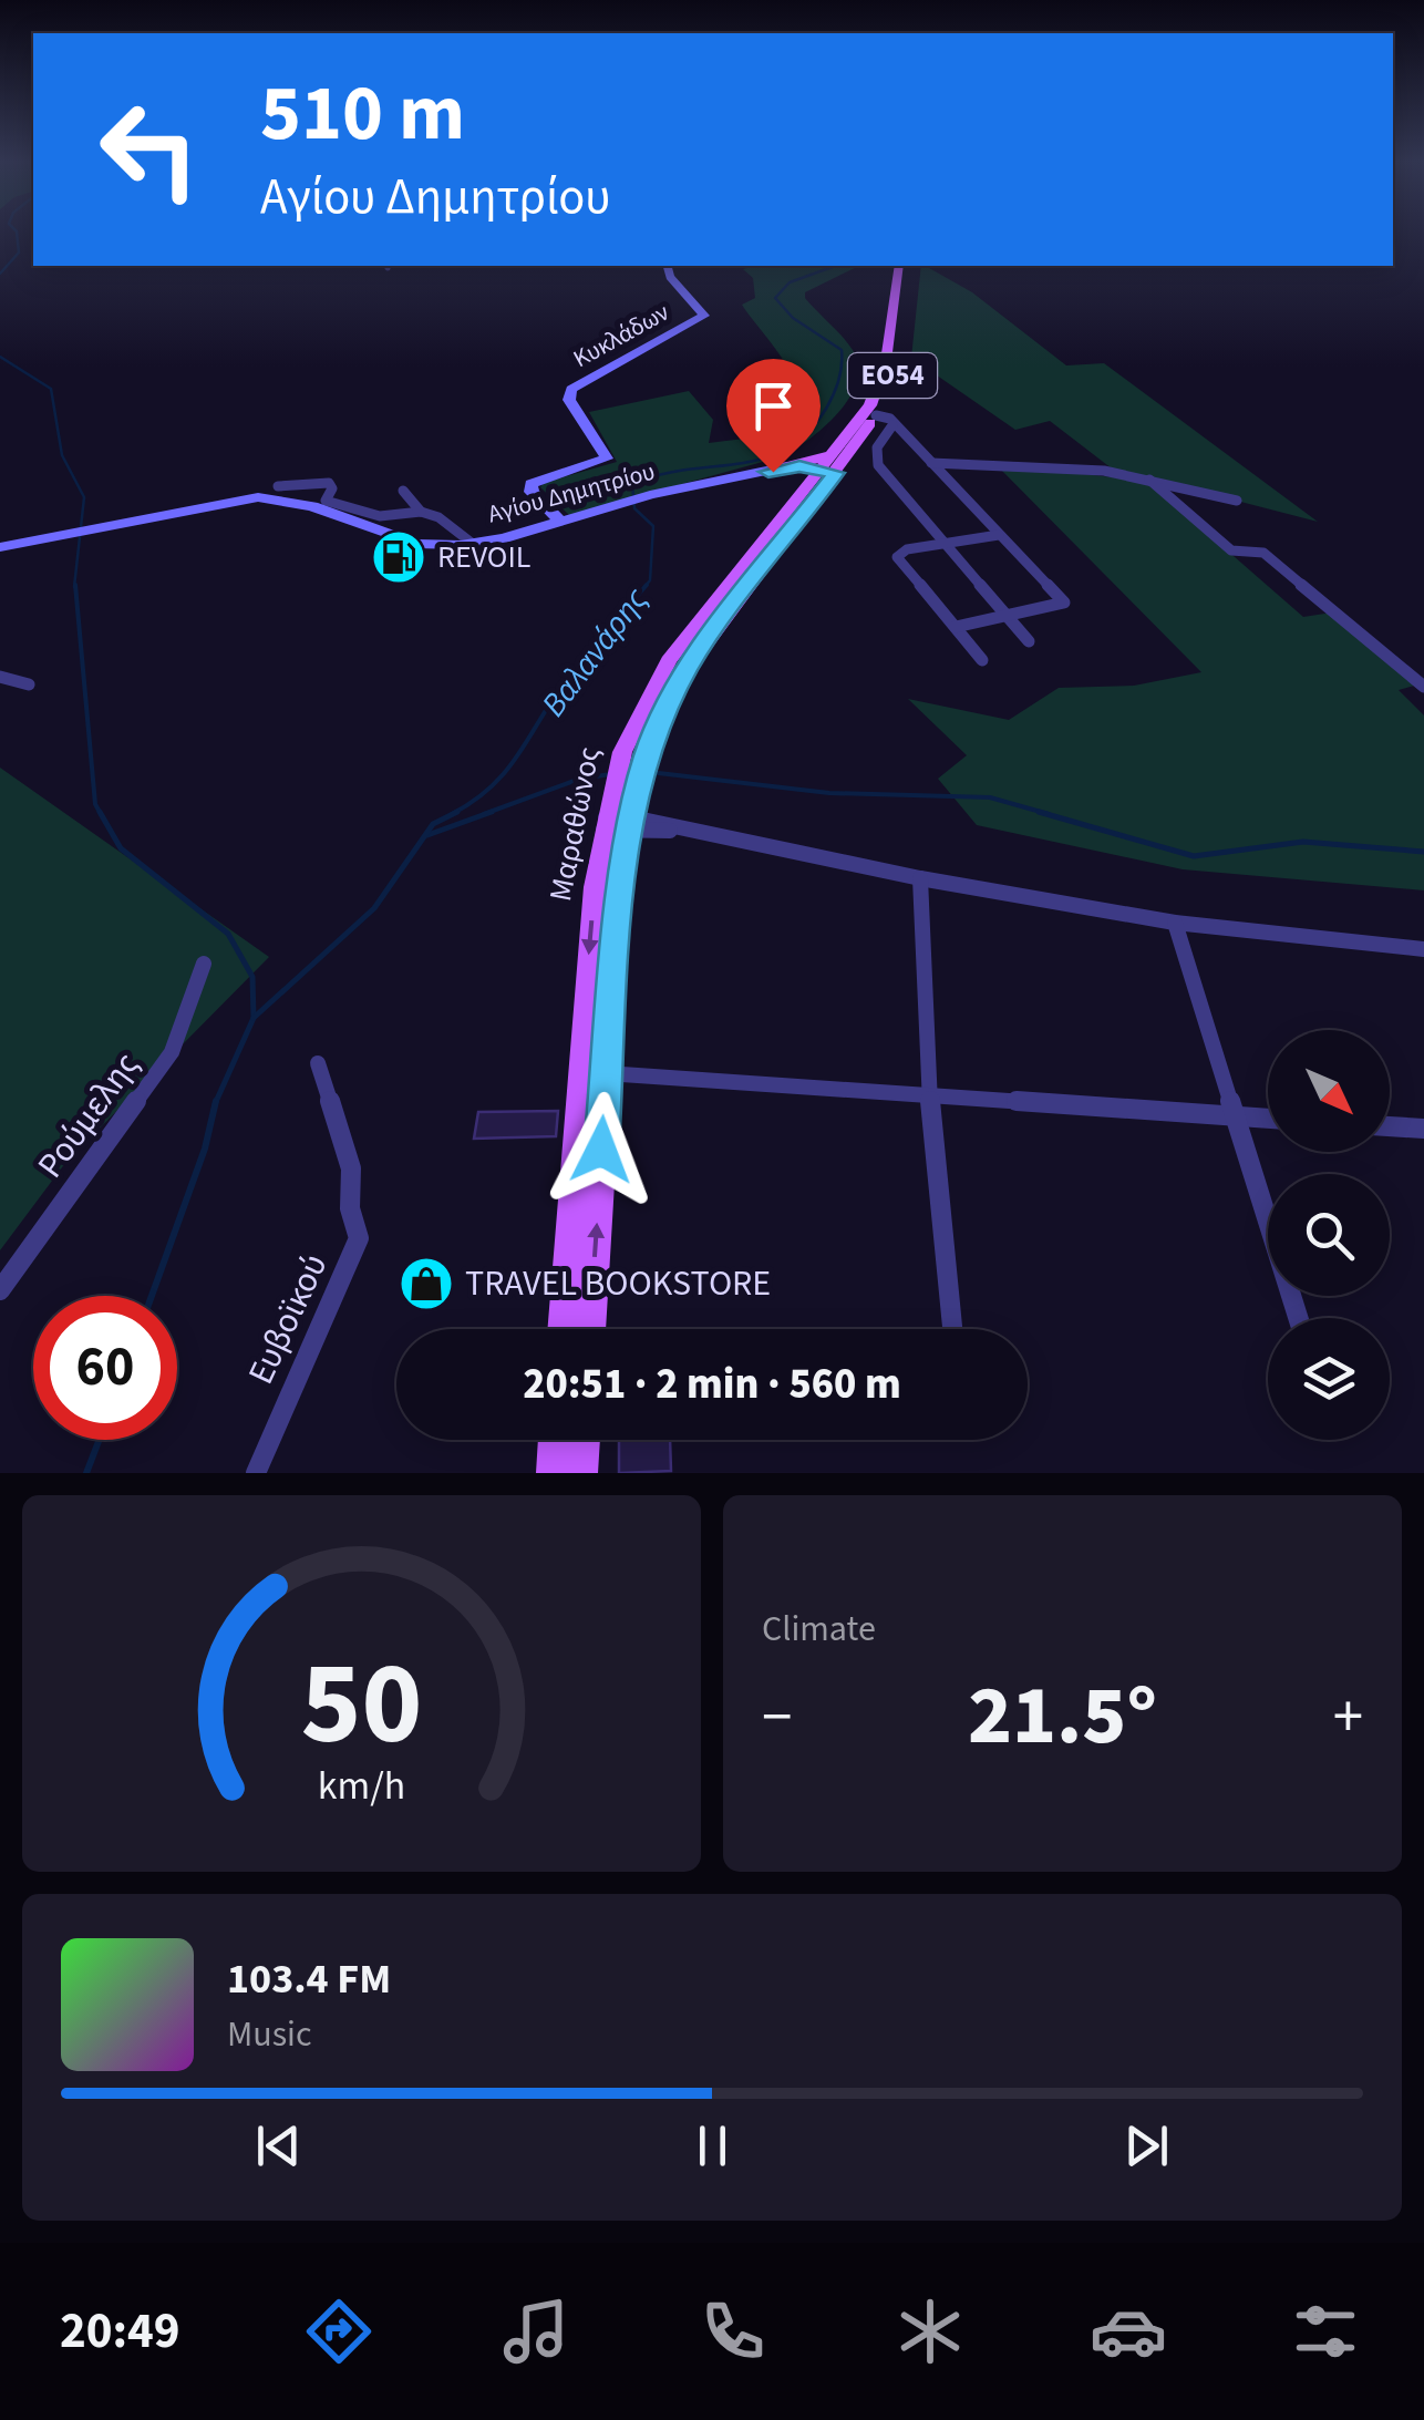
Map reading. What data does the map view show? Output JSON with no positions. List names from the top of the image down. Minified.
{"streets":{"main road":["ΕΟ54","Μαραθώνος"],"street":["Κυκλάδων","Αγίου Δημητρίου","Ρούμελης","Ευβοϊκού"]},"crossings":[["Κυκλάδων","Αγίου Δημητρίου"],["Αγίου Δημητρίου","Μαραθώνος"]],"water":["Βαλανάρης"],"places":{"fuel station":["REVOIL"],"shop":["TRAVEL BOOKSTORE"]},"north":"bottom right","page":{"turn":["510 m","Αγίου Δημητρίου"],"limit":"60","trip":"20:51 · 2 min · 560 m","tile":"Climate","heat":["−","21.5°","+"],"song":["103.4 FM","Music"],"tabs":"20:49","gauge":["50","km/h"]}}
